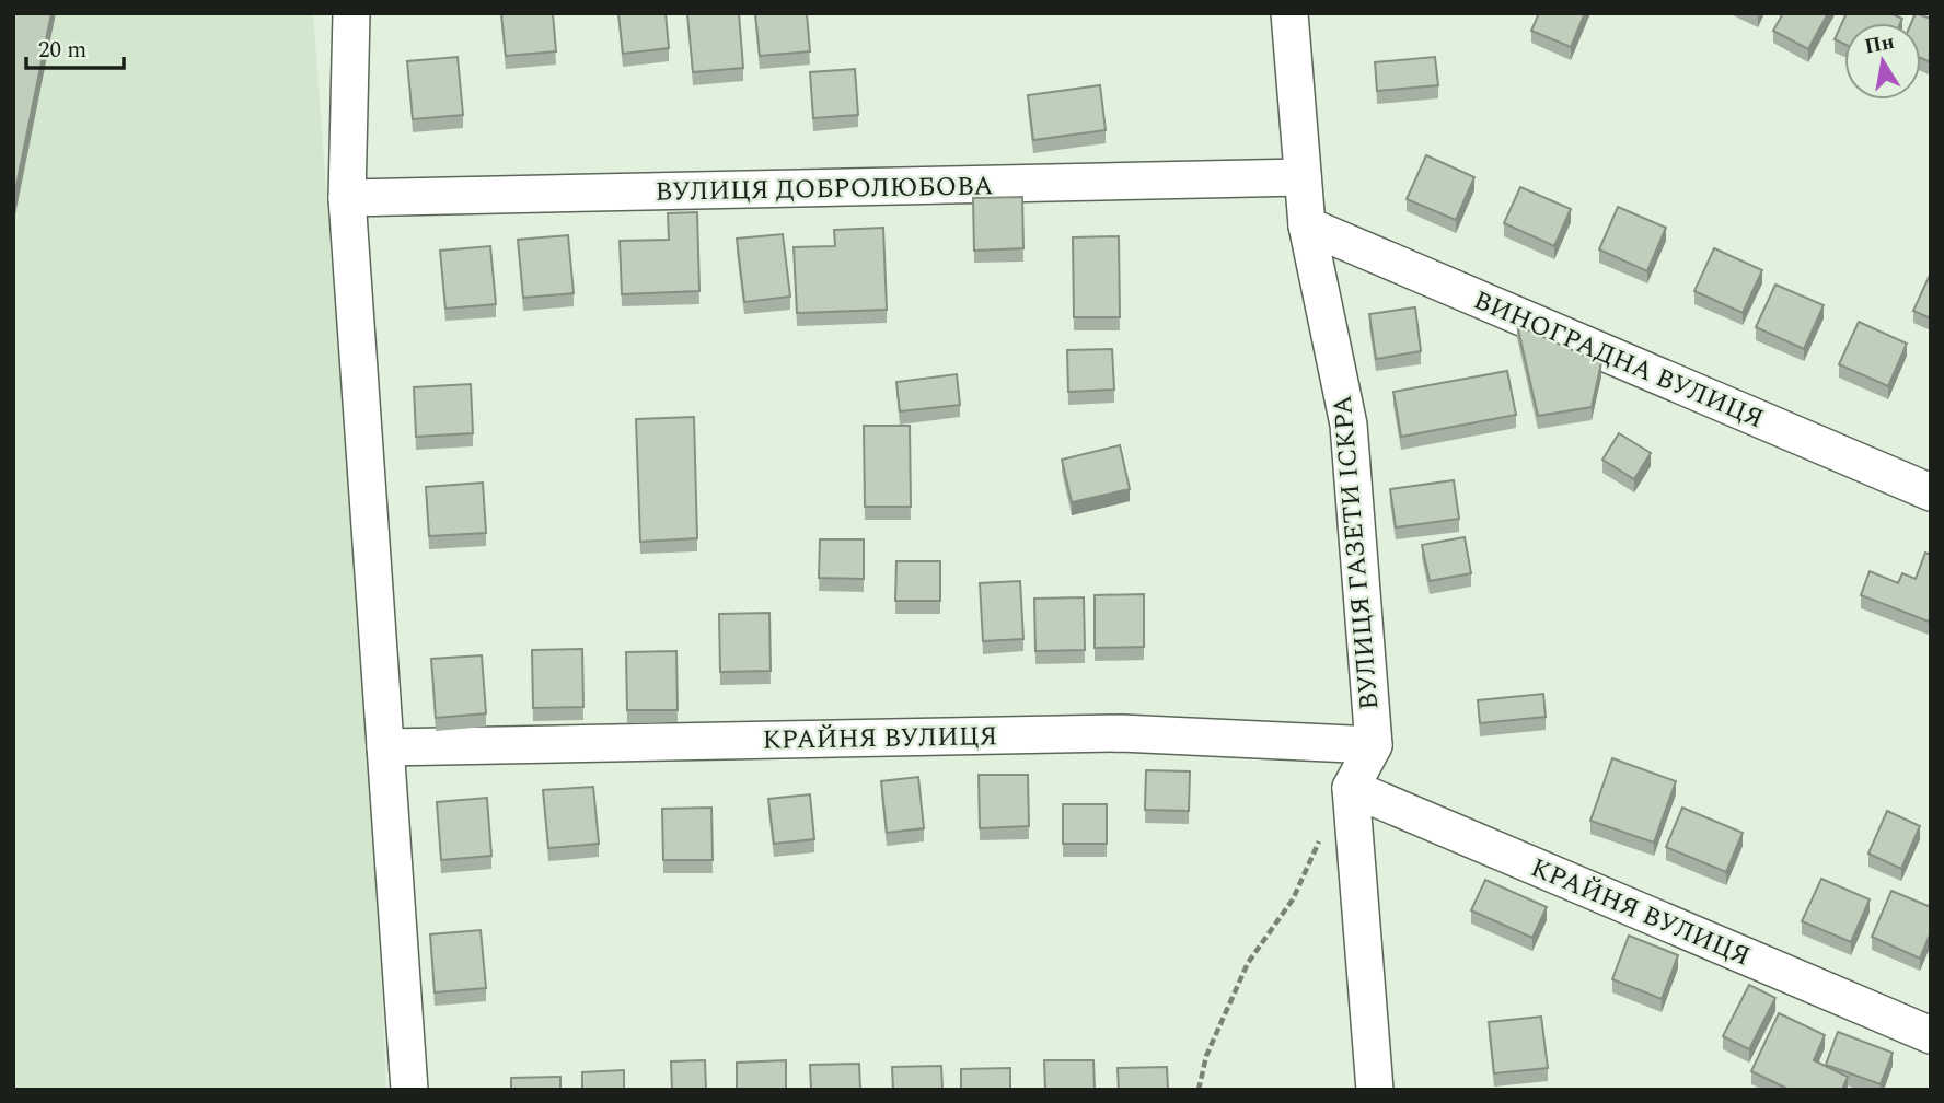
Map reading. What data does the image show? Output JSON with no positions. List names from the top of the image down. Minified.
{"streets":{"street":["ВУЛИЦЯ ДОБРОЛЮБОВА","ВИНОГРАДНА ВУЛИЦЯ","ВУЛИЦЯ ГАЗЕТИ ІСКРА","КРАЙНЯ ВУЛИЦЯ"]},"crossings":[["ВУЛИЦЯ ДОБРОЛЮБОВА","ВУЛИЦЯ ГАЗЕТИ ІСКРА"],["ВИНОГРАДНА ВУЛИЦЯ","ВУЛИЦЯ ГАЗЕТИ ІСКРА"],["ВУЛИЦЯ ГАЗЕТИ ІСКРА","КРАЙНЯ ВУЛИЦЯ"]],"scale_bar":"20 m","north":"top"}
